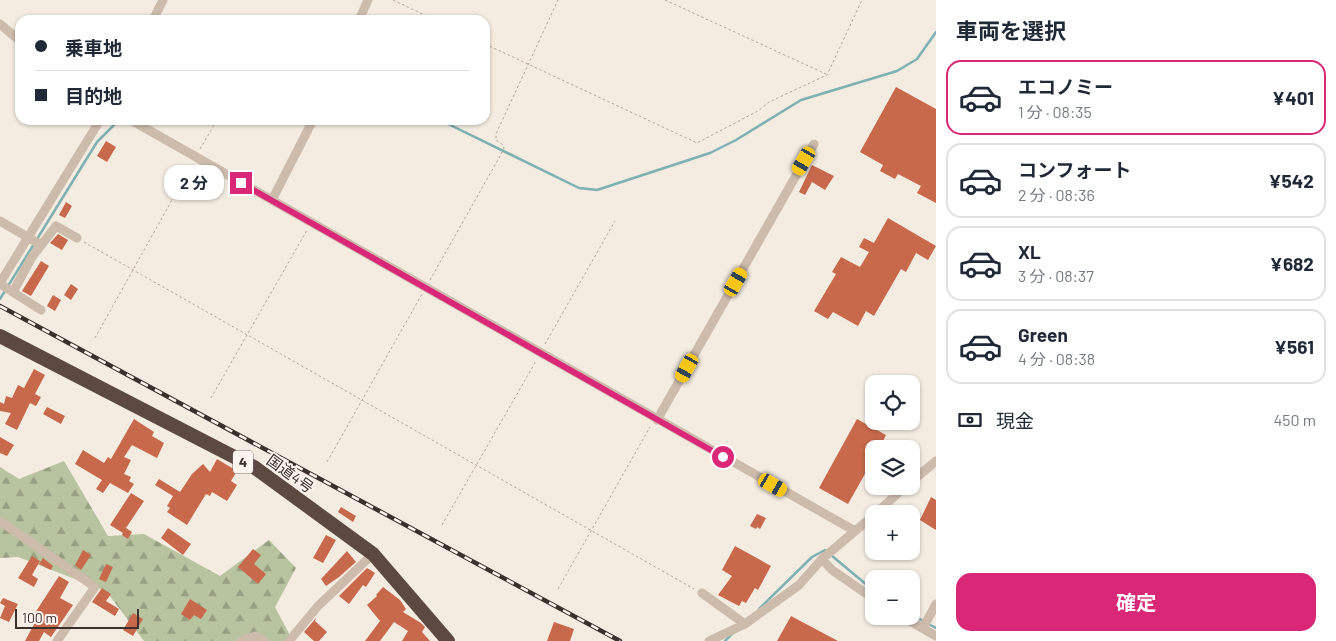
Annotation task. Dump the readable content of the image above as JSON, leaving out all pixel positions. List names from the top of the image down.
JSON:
{
  "streets": {
    "highway": ["4", "国道4号"]
  },
  "scale_bar": "100 m",
  "page": {
    "heading": "車両を選択",
    "banner": ["乗車地", "目的地"],
    "list": [
      {
        "name": "エコノミー",
        "note": "1 分 · 08:35",
        "value": "¥401"
      },
      {
        "name": "コンフォート",
        "note": "2 分 · 08:36",
        "value": "¥542"
      },
      {
        "name": "XL",
        "note": "3 分 · 08:37",
        "value": "¥682"
      },
      {
        "name": "Green",
        "note": "4 分 · 08:38",
        "value": "¥561"
      }
    ],
    "bubble": "2 分",
    "map_buttons": ["+", "−"],
    "pay": ["現金", "450 m"],
    "buttons": "確定",
    "scale": "100 m"
  }
}
